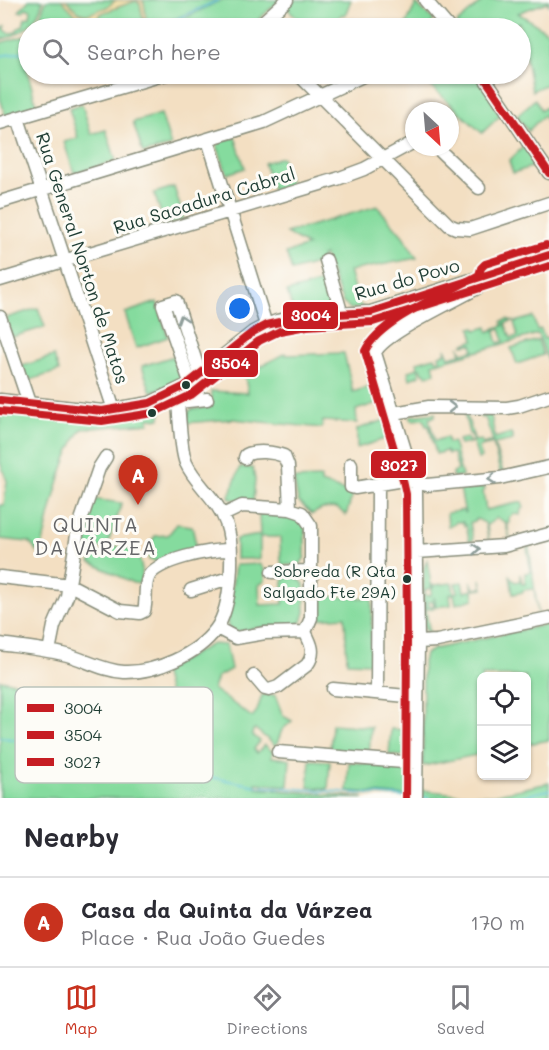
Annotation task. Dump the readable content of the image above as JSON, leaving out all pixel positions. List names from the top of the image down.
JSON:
{
  "streets": {
    "street": ["Rua Sacadura Cabral", "Rua General Norton de Matos", "Rua do Povo"]
  },
  "crossings": [
    ["Rua Sacadura Cabral", "Rua General Norton de Matos"],
    ["Rua General Norton de Matos", "Rua do Povo"]
  ],
  "districts": ["QUINTA DA VÁRZEA"],
  "places": ["Sobreda (R Qta Salgado Fte 29A)"],
  "lines": ["transit line 3004", "transit line 3027", "transit line 3504"],
  "legend": ["3004", "3504", "3027"],
  "north": "bottom right",
  "page": {
    "search": "Search here",
    "pins": "A",
    "heading": "Nearby",
    "list": [
      {
        "mark": "A",
        "name": "Casa da Quinta da Várzea",
        "note": "Place · Rua João Guedes",
        "value": "170 m"
      }
    ],
    "nav": ["Map", "Directions", "Saved"]
  }
}
